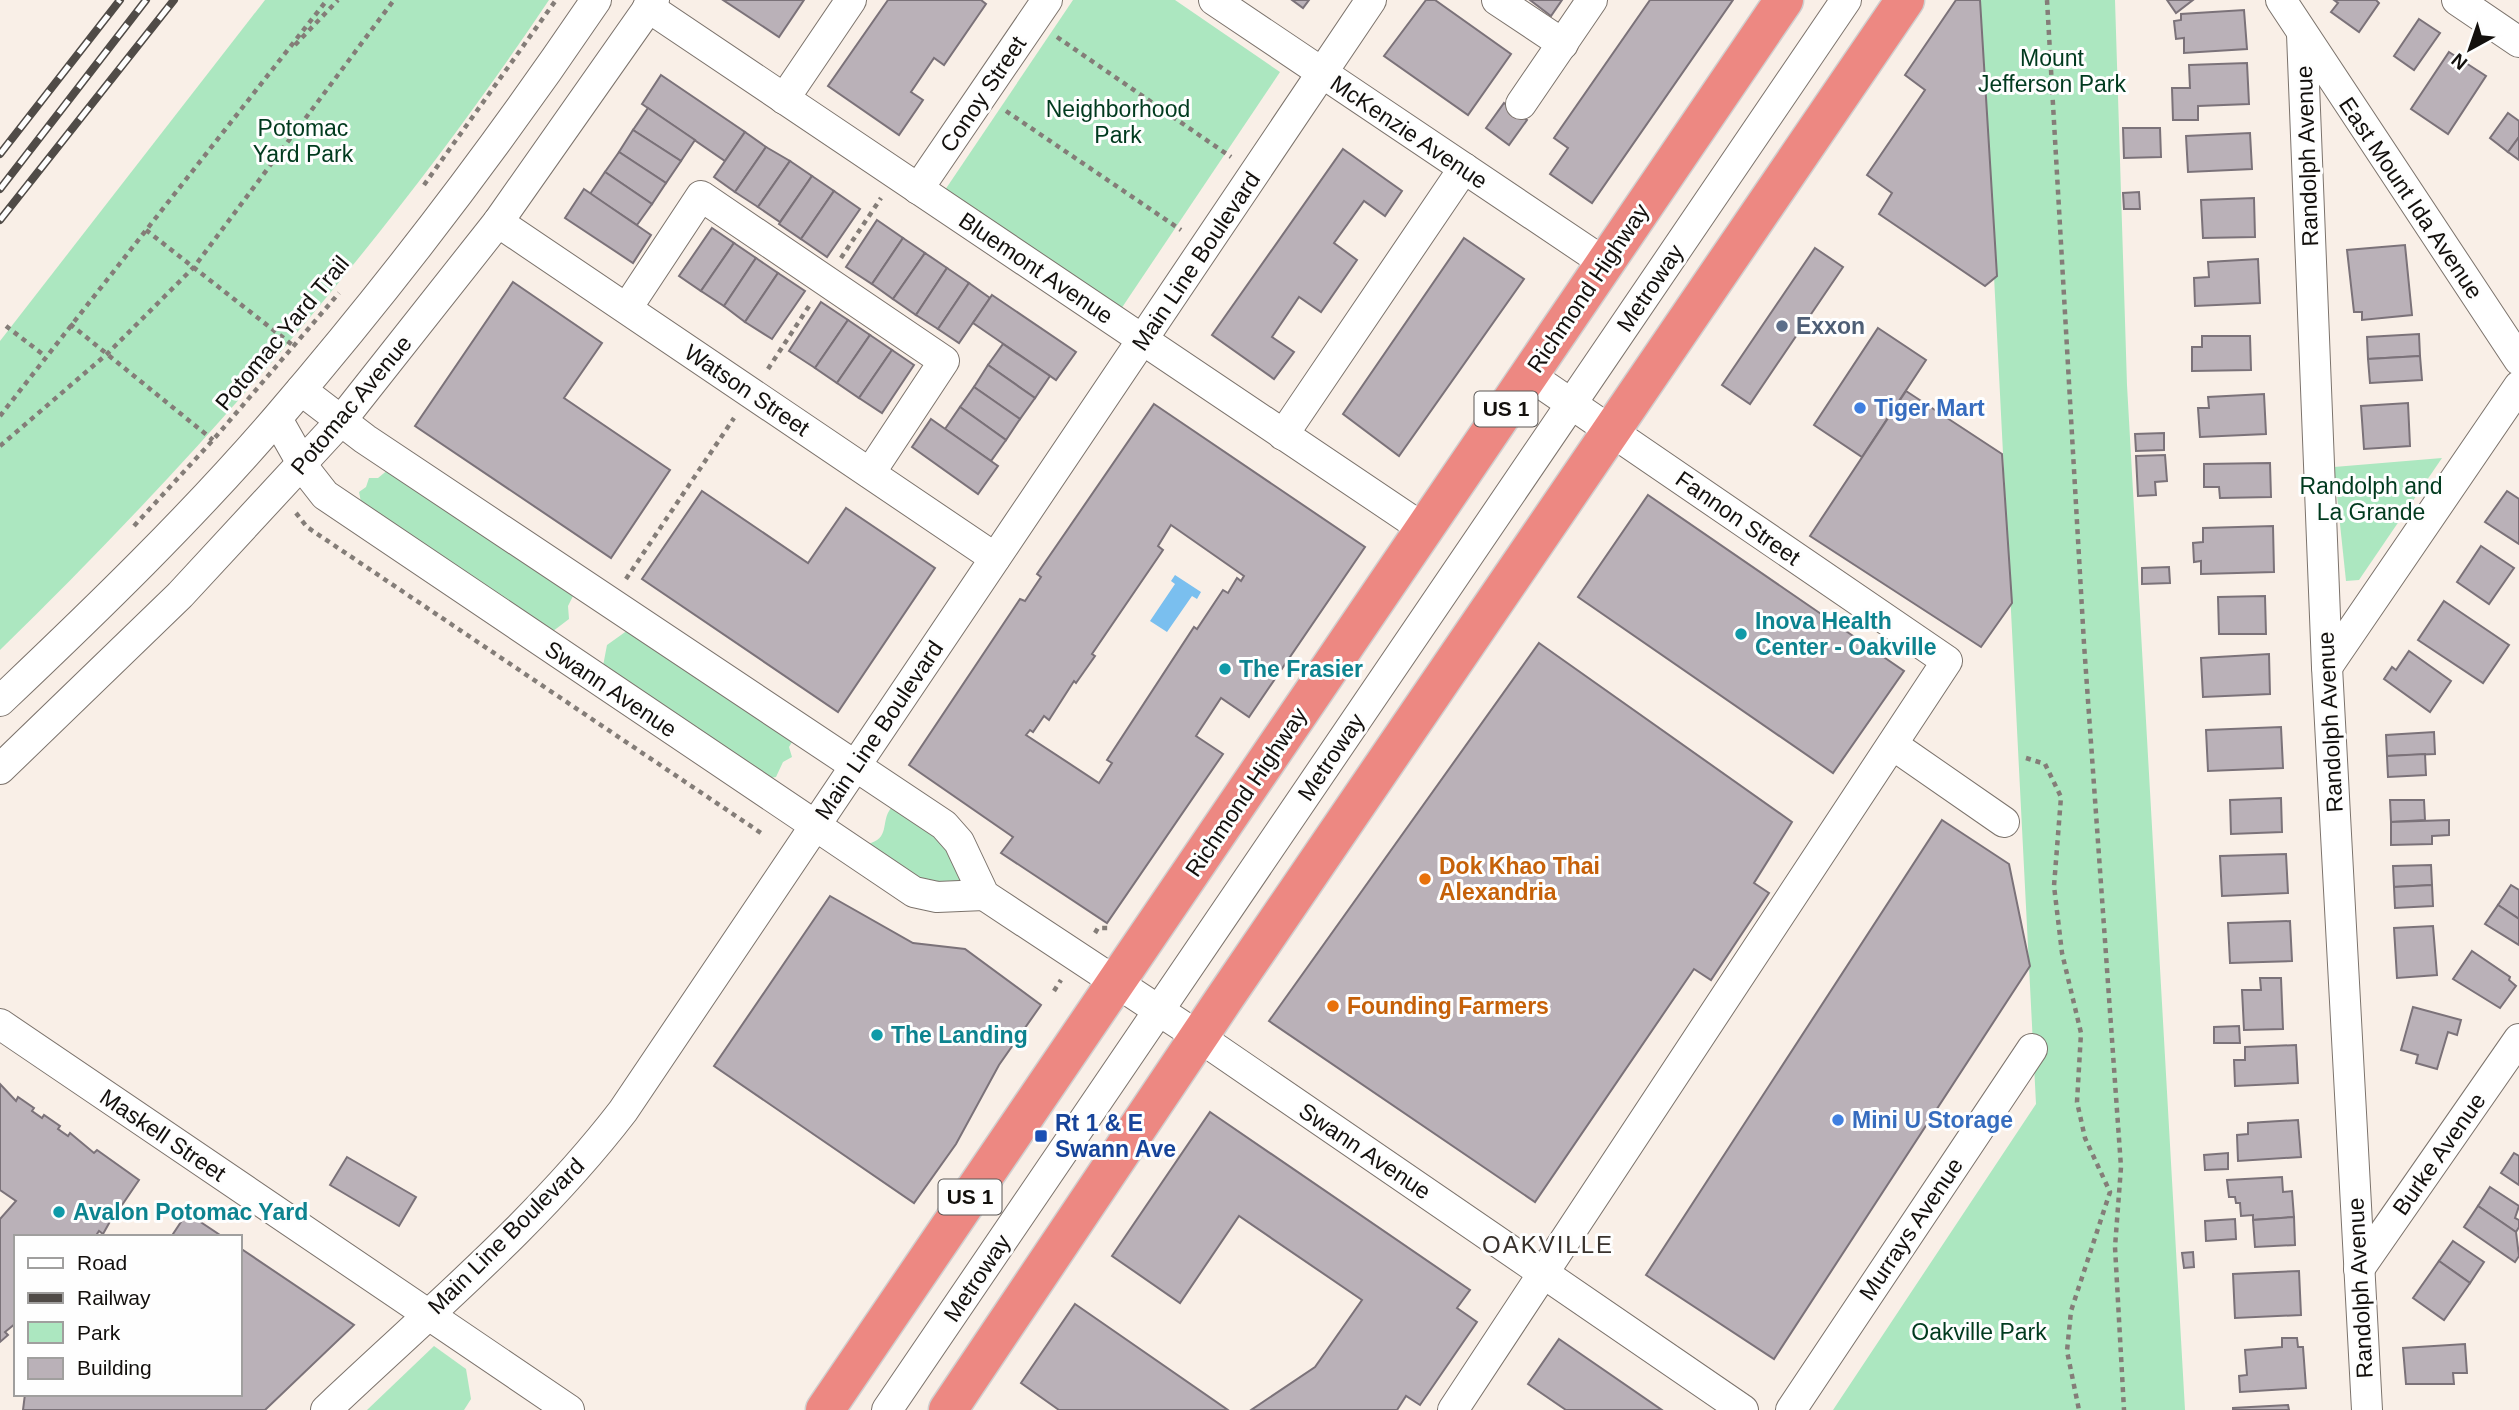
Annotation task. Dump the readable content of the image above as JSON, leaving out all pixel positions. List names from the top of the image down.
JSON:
{
  "streets": {
    "highway": ["Richmond Highway", "US 1"],
    "street": [
      "Conoy Street",
      "McKenzie Avenue",
      "Randolph Avenue",
      "East Mount Ida Avenue",
      "Main Line Boulevard",
      "Bluemont Avenue",
      "Metroway",
      "Watson Street",
      "Potomac Avenue",
      "Fannon Street",
      "Swann Avenue",
      "Maskell Street",
      "Burke Avenue",
      "Murrays Avenue"
    ],
    "path": ["Potomac Yard Trail"]
  },
  "crossings": [
    ["Conoy Street", "Bluemont Avenue"],
    ["McKenzie Avenue", "Main Line Boulevard"],
    ["McKenzie Avenue", "Richmond Highway"],
    ["Randolph Avenue", "East Mount Ida Avenue"],
    ["Randolph Avenue", "Burke Avenue"],
    ["Main Line Boulevard", "Bluemont Avenue"],
    ["Main Line Boulevard", "Watson Street"],
    ["Main Line Boulevard", "Swann Avenue"],
    ["Main Line Boulevard", "Maskell Street"],
    ["Bluemont Avenue", "Richmond Highway"],
    ["Bluemont Avenue", "Potomac Avenue"],
    ["Richmond Highway", "Fannon Street"],
    ["Richmond Highway", "Swann Avenue"],
    ["Metroway", "Fannon Street"],
    ["Metroway", "Swann Avenue"],
    ["Watson Street", "Potomac Avenue"],
    ["Potomac Avenue", "Swann Avenue"]
  ],
  "districts": ["OAKVILLE"],
  "parks": [
    "Mount Jefferson Park",
    "Neighborhood Park",
    "Potomac Yard Park",
    "Randolph and La Grande",
    "Oakville Park"
  ],
  "places": {
    "other": [
      "Exxon",
      "Tiger Mart",
      "Inova Health Center - Oakville",
      "The Frasier",
      "Dok Khao Thai Alexandria",
      "Founding Farmers",
      "The Landing",
      "Mini U Storage",
      "Avalon Potomac Yard"
    ],
    "transit": ["Rt 1 & E Swann Ave"]
  },
  "legend": [
    "Road",
    "Railway",
    "Park",
    "Building"
  ],
  "north": "bottom left"
}
